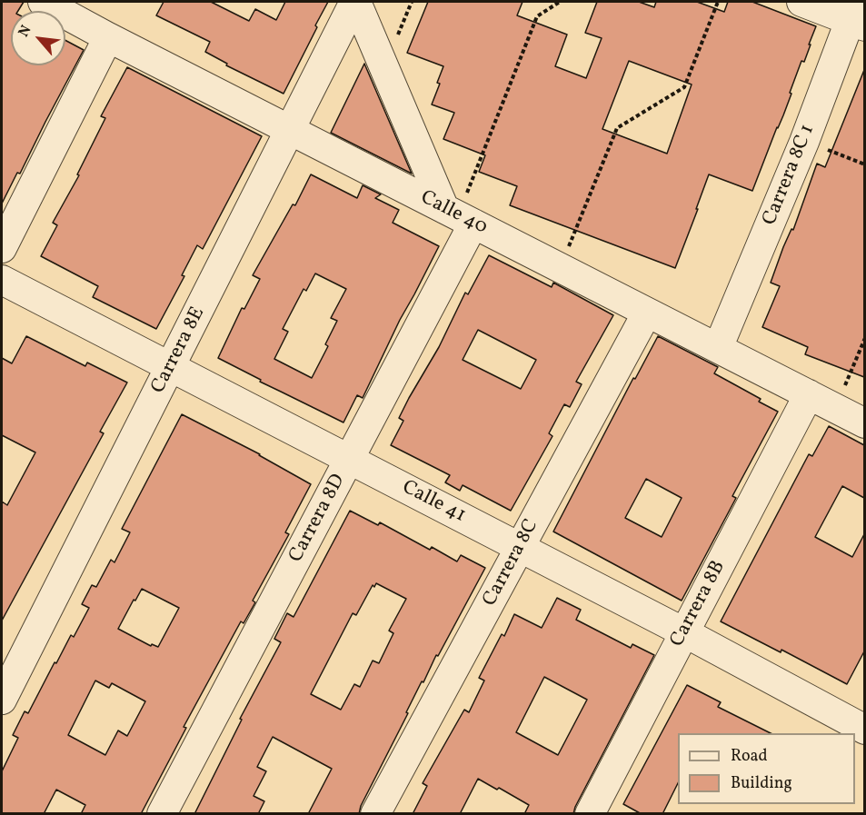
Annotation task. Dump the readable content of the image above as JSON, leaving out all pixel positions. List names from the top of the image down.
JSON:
{
  "streets": {
    "street": [
      "Carrera 8C 1",
      "Calle 40",
      "Carrera 8E",
      "Calle 41",
      "Carrera 8D",
      "Carrera 8C",
      "Carrera 8B"
    ]
  },
  "crossings": [
    ["Carrera 8C 1", "Calle 40"],
    ["Calle 40", "Carrera 8E"],
    ["Calle 40", "Carrera 8D"],
    ["Calle 40", "Carrera 8C"],
    ["Calle 40", "Carrera 8B"],
    ["Carrera 8E", "Calle 41"],
    ["Calle 41", "Carrera 8D"],
    ["Calle 41", "Carrera 8C"],
    ["Calle 41", "Carrera 8B"]
  ],
  "legend": ["Road", "Building"],
  "north": "top left"
}
